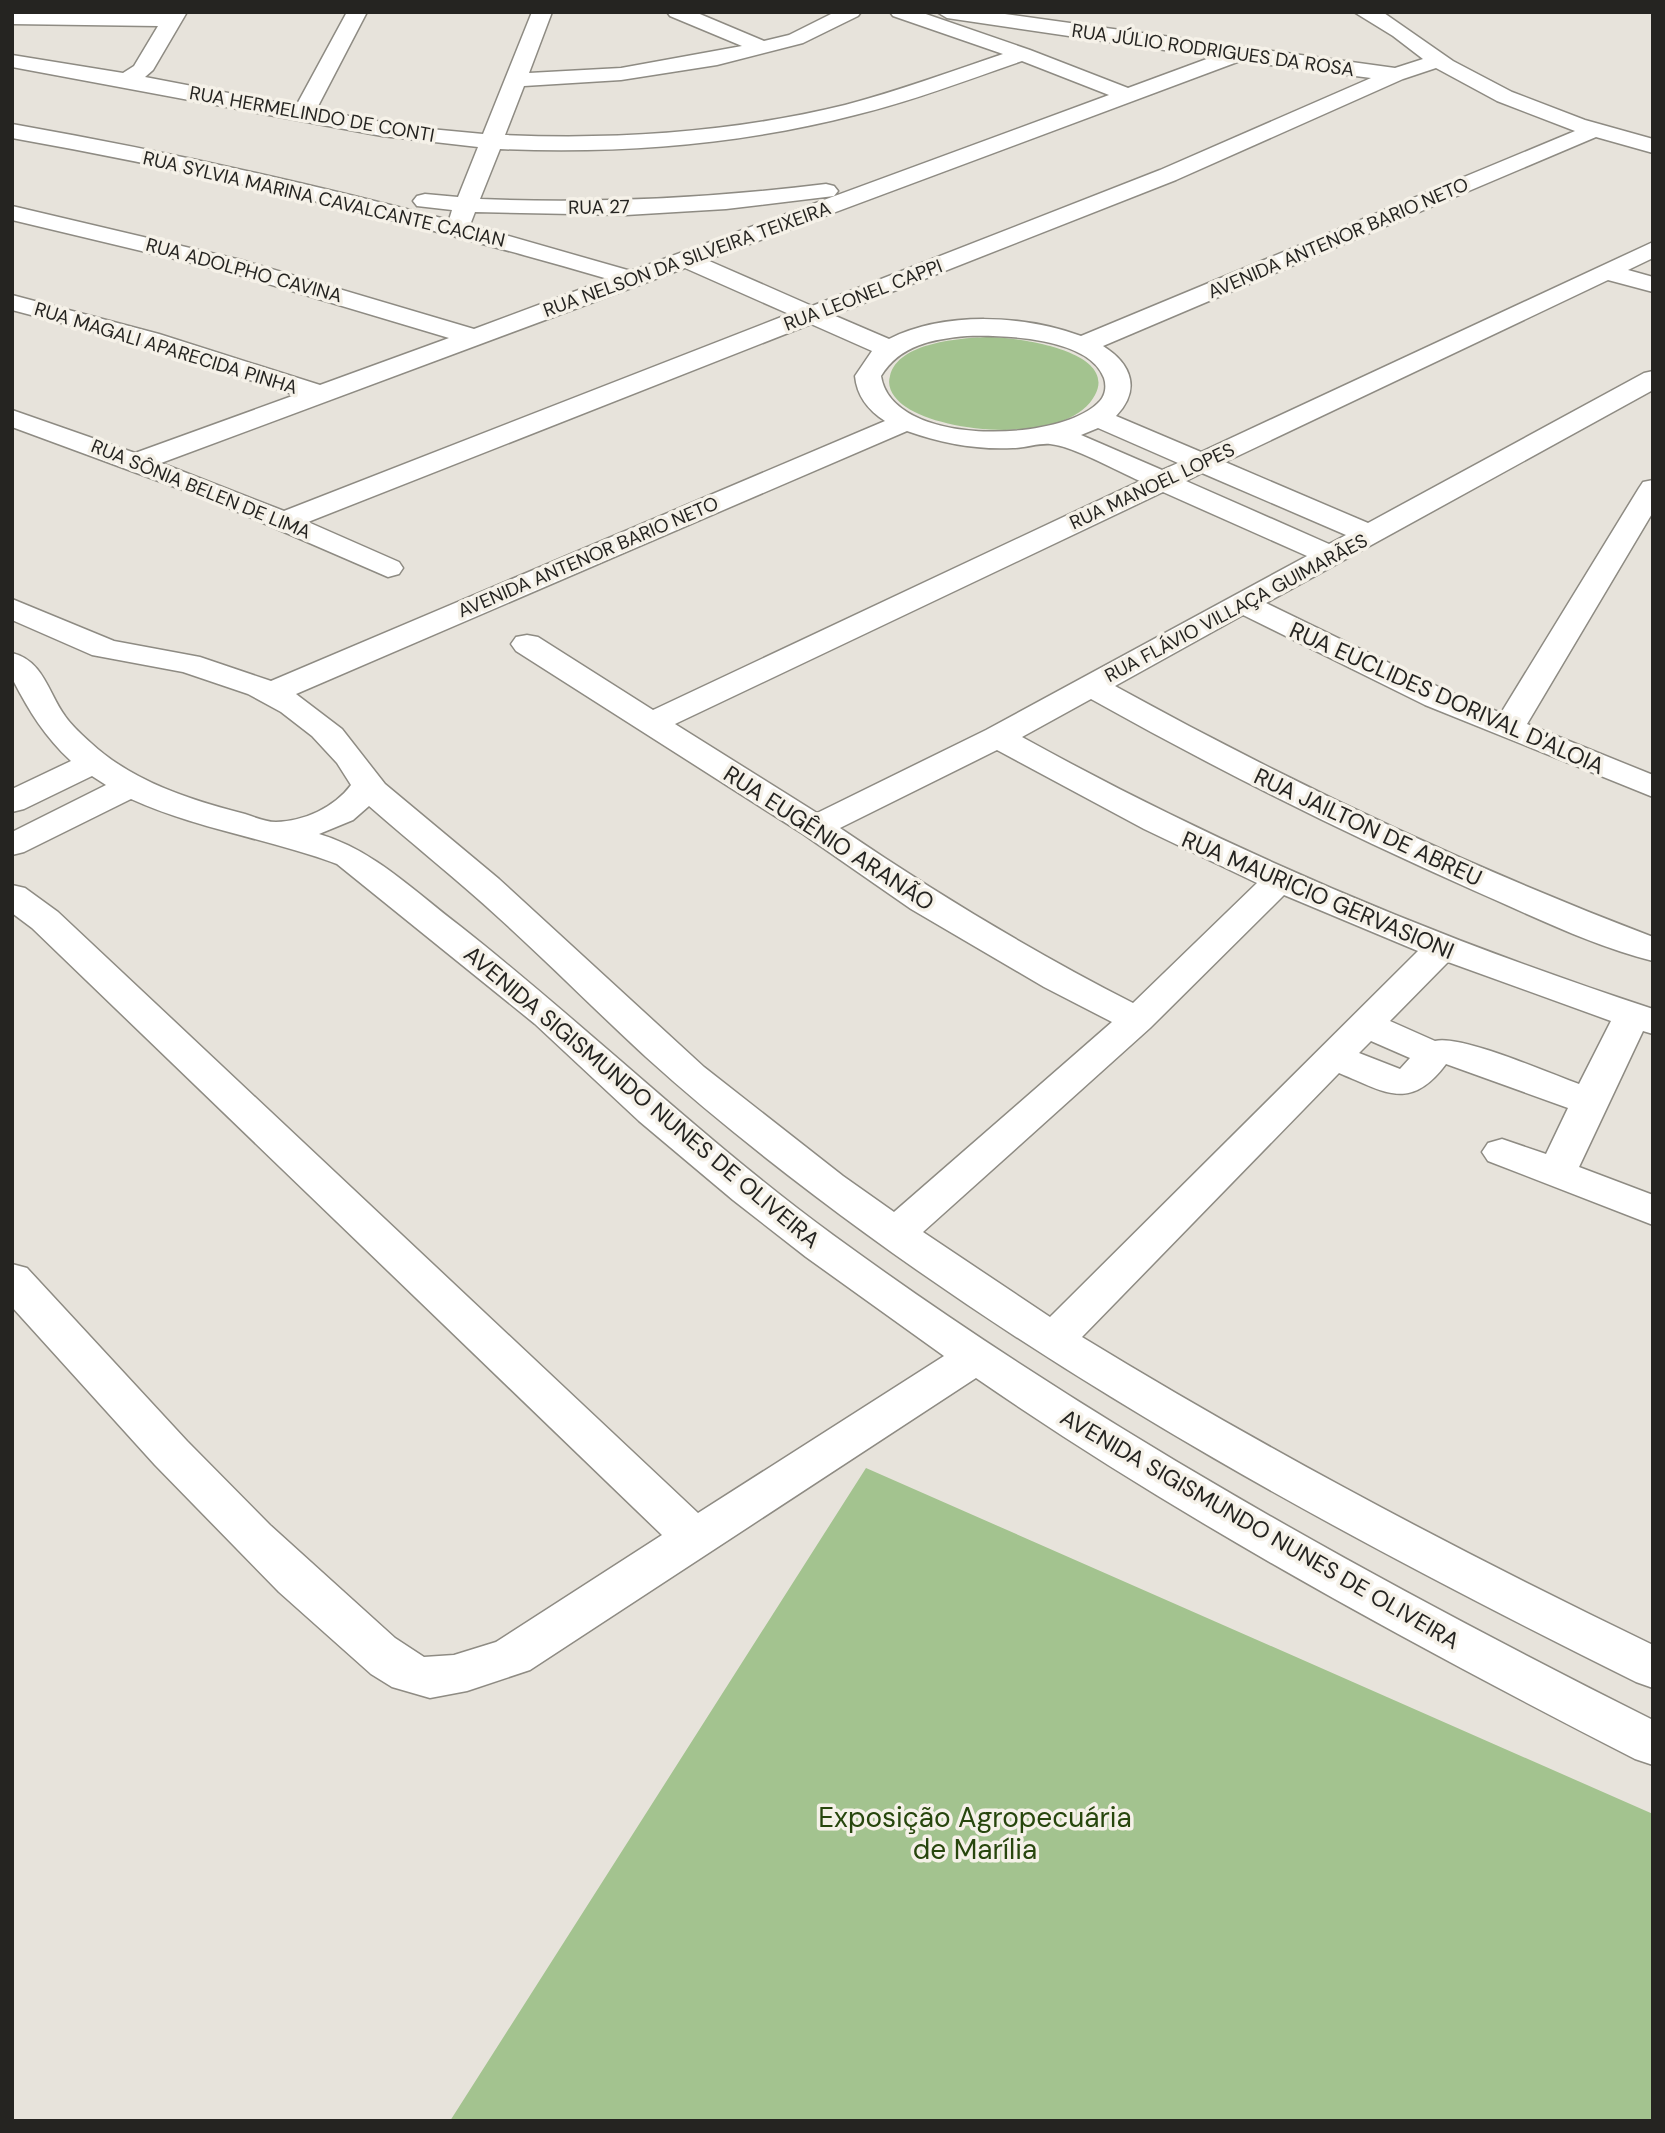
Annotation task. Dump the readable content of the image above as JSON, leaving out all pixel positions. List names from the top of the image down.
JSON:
{
  "streets": {
    "street": [
      "RUA JÚLIO RODRIGUES DA ROSA",
      "RUA HERMELINDO DE CONTI",
      "RUA SYLVIA MARINA CAVALCANTE CACIAN",
      "RUA 27",
      "AVENIDA ANTENOR BARIO NETO",
      "RUA NELSON DA SILVEIRA TEIXEIRA",
      "RUA ADOLPHO CAVINA",
      "RUA LEONEL CAPPI",
      "RUA MAGALI APARECIDA PINHA",
      "RUA MANOEL LOPES",
      "RUA SÔNIA BELEN DE LIMA",
      "RUA FLÁVIO VILLAÇA GUIMARÃES",
      "RUA EUCLIDES DORIVAL D'ALOIA",
      "RUA JAILTON DE ABREU",
      "RUA EUGÊNIO ARANÃO",
      "RUA MAURICIO GERVASIONI",
      "AVENIDA SIGISMUNDO NUNES DE OLIVEIRA"
    ]
  },
  "crossings": [
    ["RUA JÚLIO RODRIGUES DA ROSA", "RUA NELSON DA SILVEIRA TEIXEIRA"],
    ["RUA JÚLIO RODRIGUES DA ROSA", "RUA LEONEL CAPPI"],
    ["RUA SYLVIA MARINA CAVALCANTE CACIAN", "RUA 27"],
    ["RUA SYLVIA MARINA CAVALCANTE CACIAN", "RUA NELSON DA SILVEIRA TEIXEIRA"],
    ["RUA 27", "RUA NELSON DA SILVEIRA TEIXEIRA"],
    ["AVENIDA ANTENOR BARIO NETO", "AVENIDA SIGISMUNDO NUNES DE OLIVEIRA"],
    ["RUA NELSON DA SILVEIRA TEIXEIRA", "RUA ADOLPHO CAVINA"],
    ["RUA NELSON DA SILVEIRA TEIXEIRA", "RUA MAGALI APARECIDA PINHA"],
    ["RUA NELSON DA SILVEIRA TEIXEIRA", "RUA SÔNIA BELEN DE LIMA"],
    ["RUA LEONEL CAPPI", "RUA SÔNIA BELEN DE LIMA"],
    ["RUA MANOEL LOPES", "RUA EUGÊNIO ARANÃO"],
    ["RUA FLÁVIO VILLAÇA GUIMARÃES", "RUA EUCLIDES DORIVAL D'ALOIA"],
    ["RUA FLÁVIO VILLAÇA GUIMARÃES", "RUA JAILTON DE ABREU"],
    ["RUA FLÁVIO VILLAÇA GUIMARÃES", "RUA EUGÊNIO ARANÃO"],
    ["RUA FLÁVIO VILLAÇA GUIMARÃES", "RUA MAURICIO GERVASIONI"]
  ],
  "parks": ["Exposição Agropecuária de Marília"]
}
